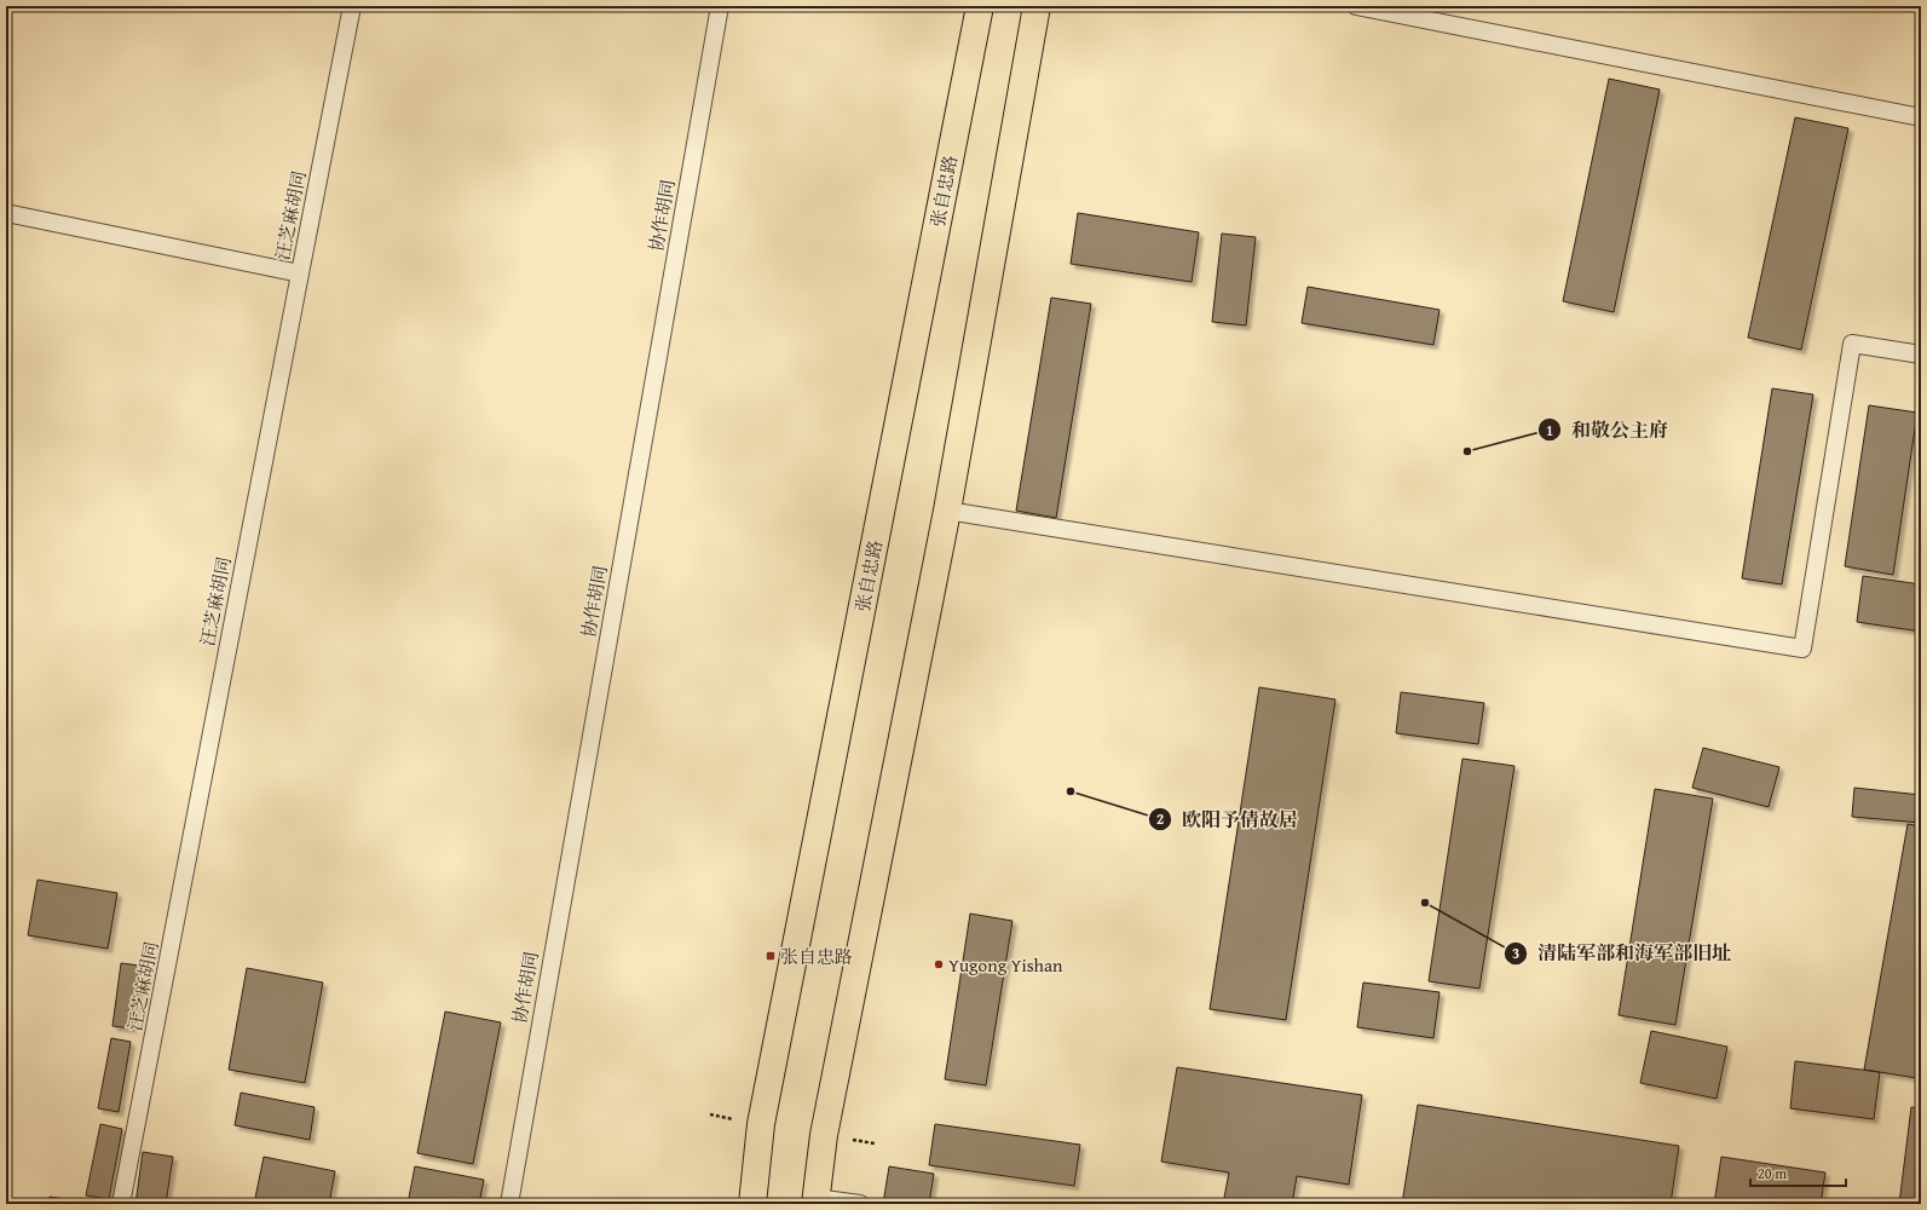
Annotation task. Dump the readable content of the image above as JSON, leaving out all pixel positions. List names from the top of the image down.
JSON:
{
  "streets": {
    "main road": ["张自忠路"],
    "lane": ["汪芝麻胡同", "协作胡同"]
  },
  "places": {
    "other": [
      "和敬公主府",
      "欧阳予倩故居",
      "清陆军部和海军部旧址",
      "Yugong Yishan"
    ],
    "transit": ["张自忠路"]
  },
  "scale_bar": "20 m"
}
